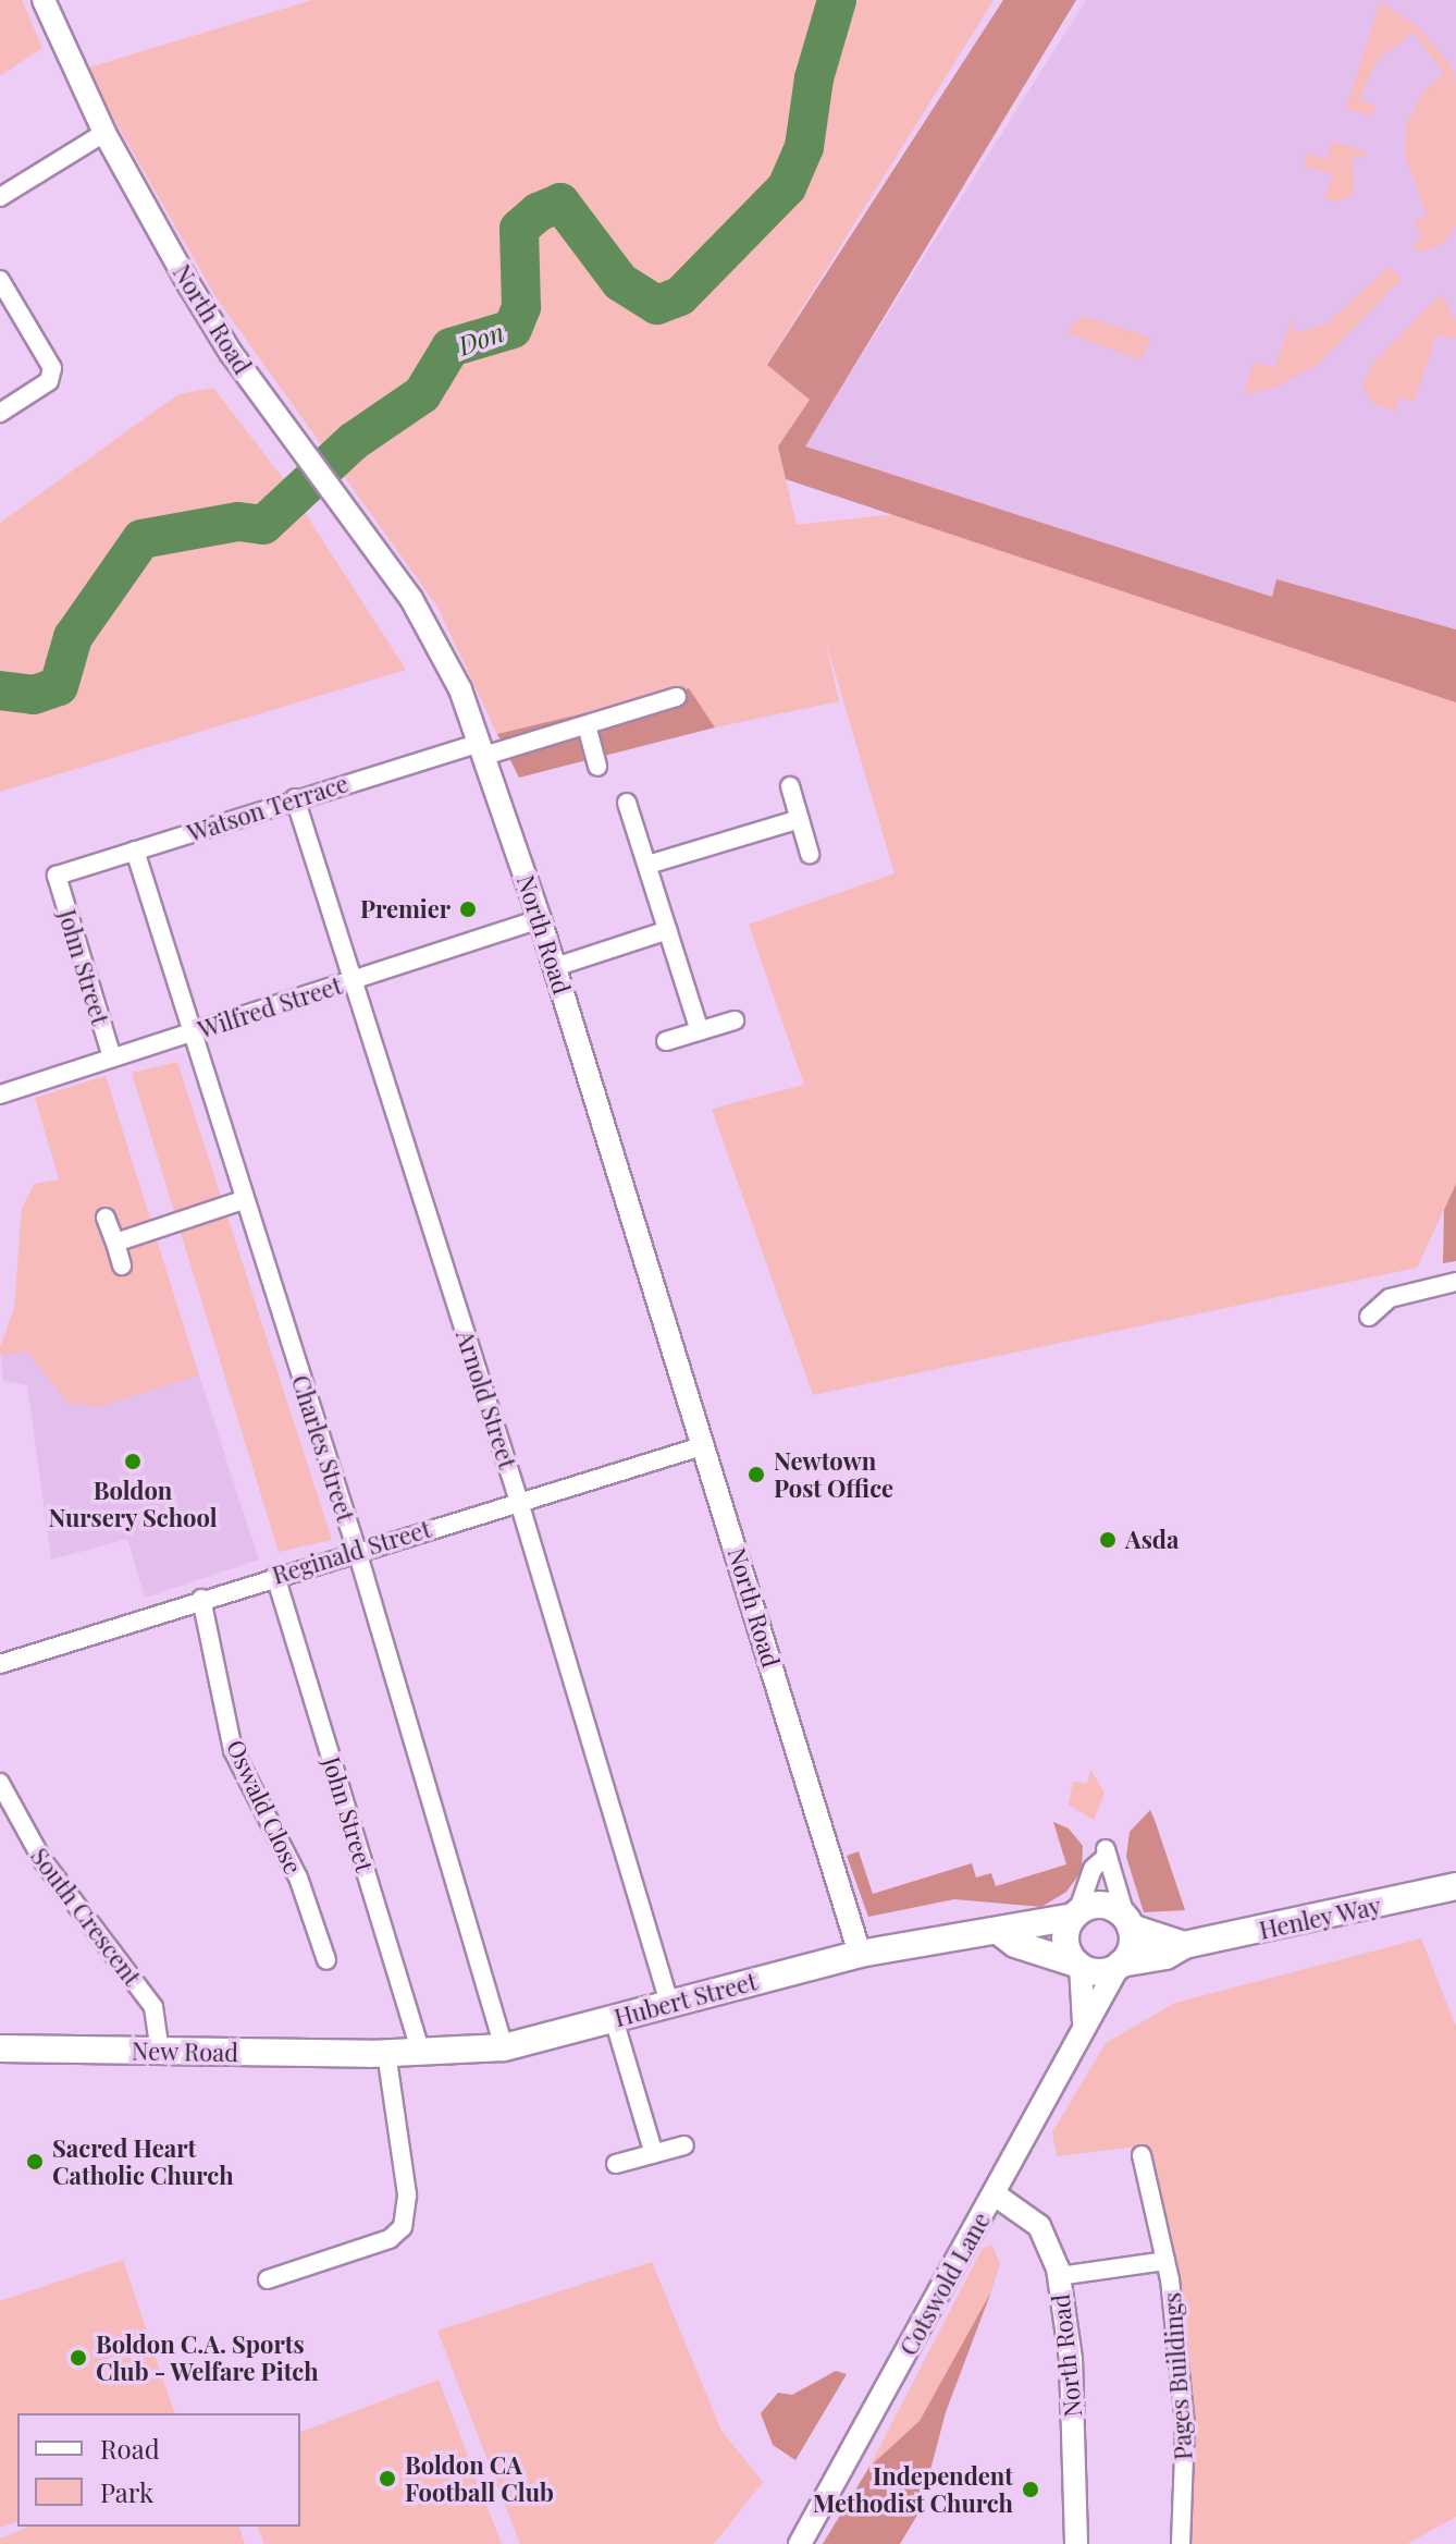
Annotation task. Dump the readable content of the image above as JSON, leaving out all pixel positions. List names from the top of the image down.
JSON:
{
  "streets": {
    "main road": ["Henley Way", "Hubert Street", "New Road"],
    "street": [
      "North Road",
      "Watson Terrace",
      "John Street",
      "Wilfred Street",
      "Arnold Street",
      "Charles Street",
      "Reginald Street",
      "Oswald Close",
      "South Crescent",
      "Cotswold Lane",
      "Pages Buildings"
    ]
  },
  "crossings": [
    ["North Road", "Watson Terrace"],
    ["North Road", "Wilfred Street"],
    ["North Road", "Reginald Street"],
    ["North Road", "Hubert Street"],
    ["North Road", "Cotswold Lane"],
    ["North Road", "Pages Buildings"],
    ["Watson Terrace", "John Street"],
    ["Watson Terrace", "Arnold Street"],
    ["Watson Terrace", "Charles Street"],
    ["John Street", "Wilfred Street"],
    ["John Street", "Reginald Street"],
    ["John Street", "Hubert Street"],
    ["Wilfred Street", "Arnold Street"],
    ["Wilfred Street", "Charles Street"],
    ["Arnold Street", "Reginald Street"],
    ["Arnold Street", "Hubert Street"],
    ["Charles Street", "Reginald Street"],
    ["Charles Street", "Hubert Street"],
    ["Reginald Street", "Oswald Close"],
    ["South Crescent", "New Road"],
    ["Henley Way", "Hubert Street"],
    ["Henley Way", "Cotswold Lane"],
    ["Hubert Street", "New Road"],
    ["Hubert Street", "Cotswold Lane"]
  ],
  "water": ["Don"],
  "places": [
    "Premier",
    "Boldon Nursery School",
    "Newtown Post Office",
    "Asda",
    "Sacred Heart Catholic Church",
    "Boldon C.A. Sports Club - Welfare Pitch",
    "Boldon CA Football Club",
    "Independent Methodist Church"
  ],
  "legend": ["Road", "Park"]
}
